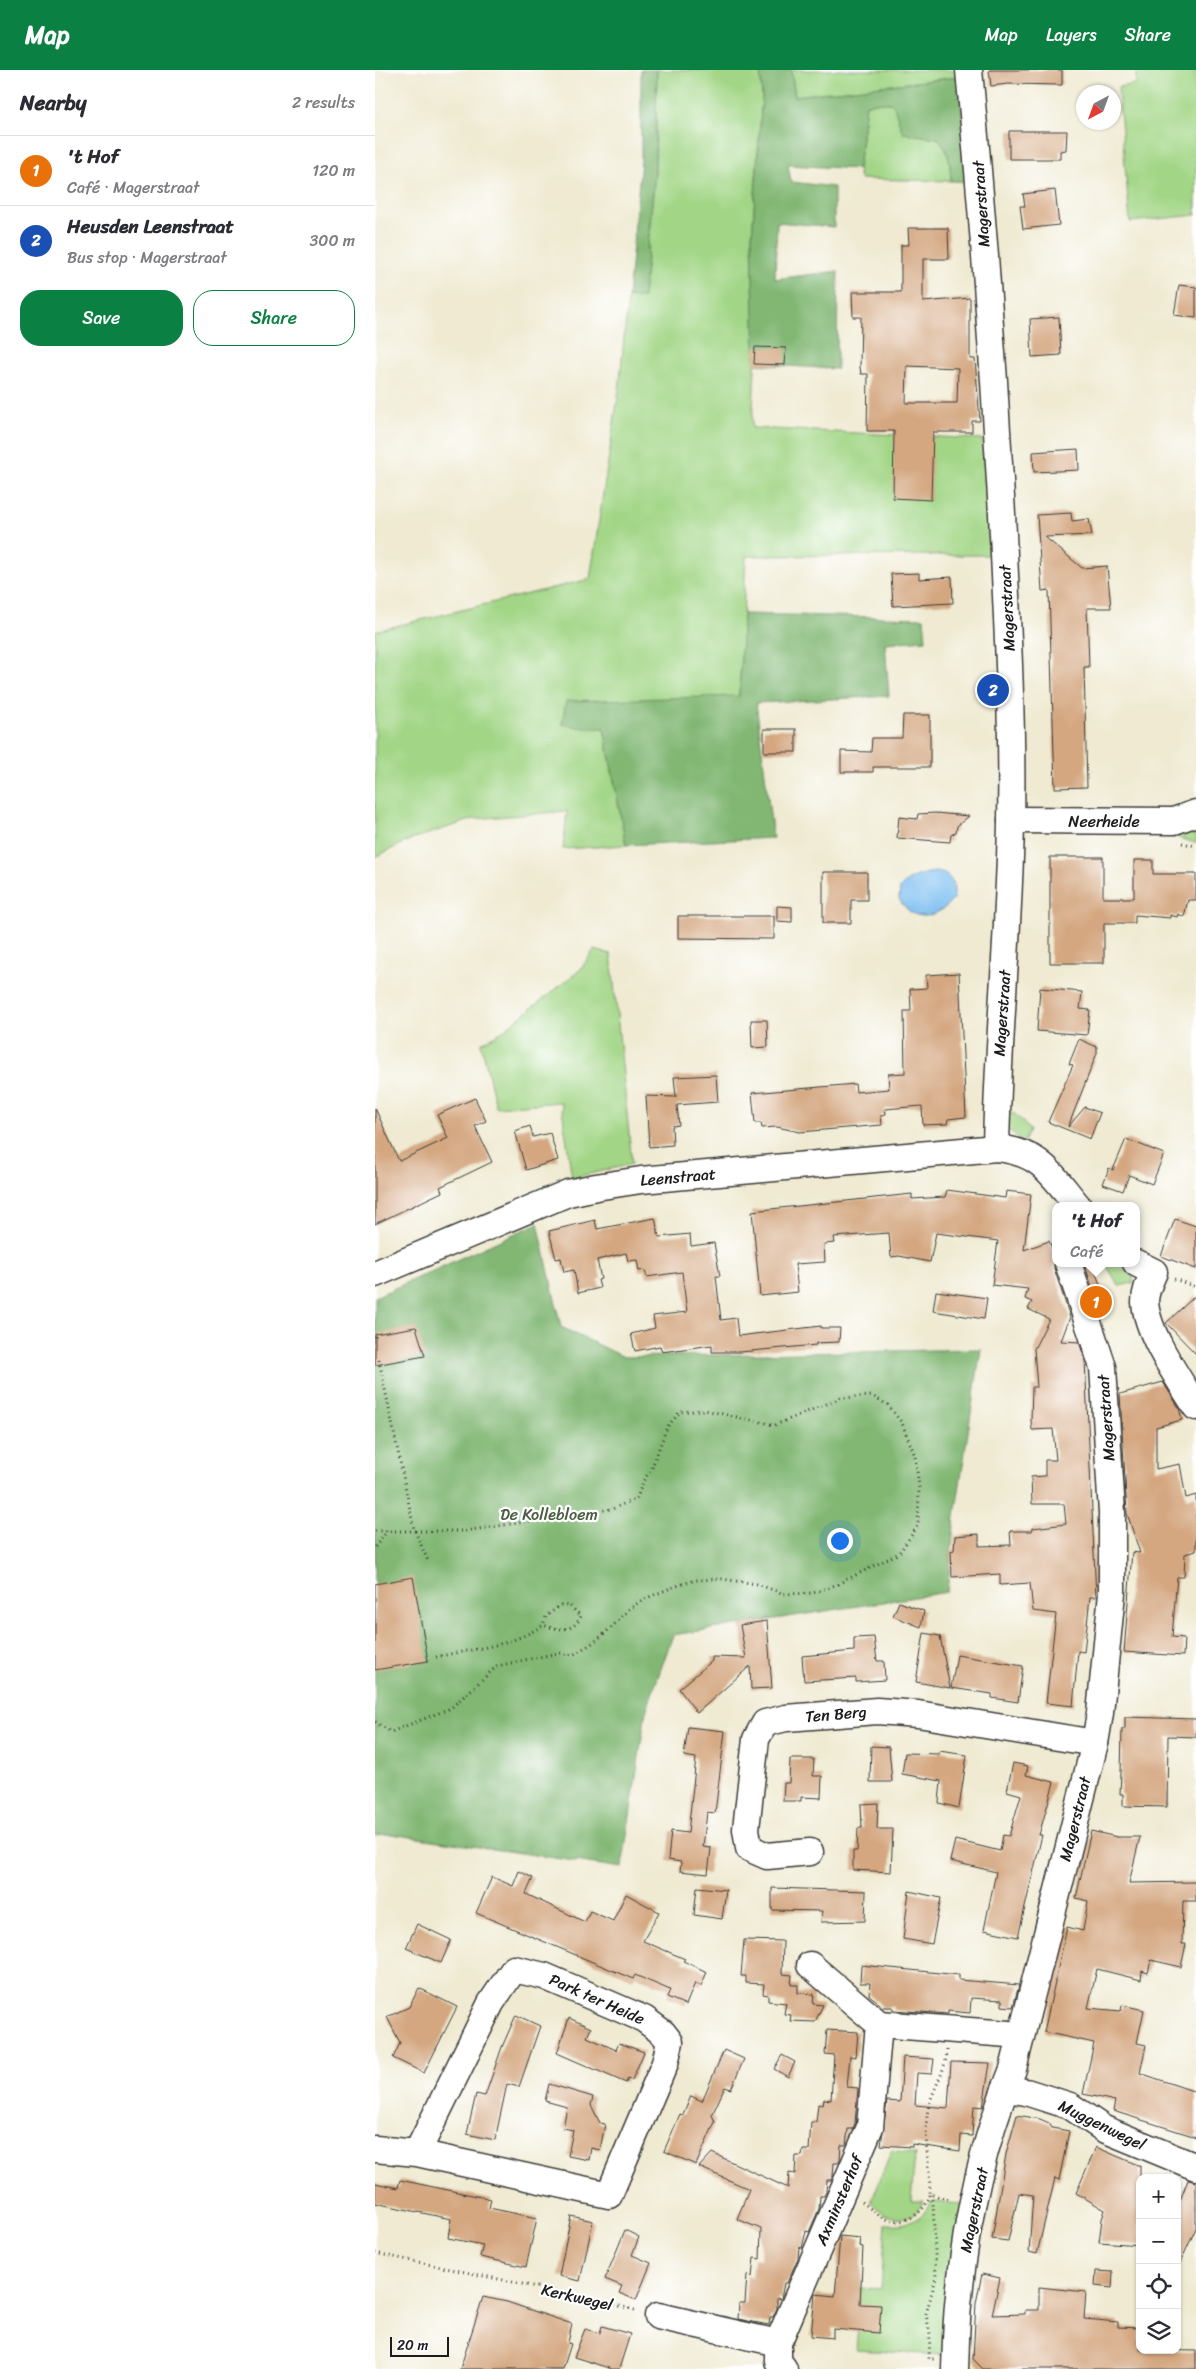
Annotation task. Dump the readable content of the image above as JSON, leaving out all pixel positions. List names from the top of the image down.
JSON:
{
  "streets": {
    "street": [
      "Magerstraat",
      "Neerheide",
      "Leenstraat",
      "Ten Berg",
      "Park ter Heide",
      "Muggenwegel",
      "Axminsterhof"
    ],
    "path": ["Kerkwegel"]
  },
  "crossings": [
    ["Magerstraat", "Neerheide"],
    ["Magerstraat", "Leenstraat"],
    ["Magerstraat", "Ten Berg"],
    ["Magerstraat", "Muggenwegel"]
  ],
  "parks": ["De Kollebloem"],
  "scale_bar": "20 m",
  "north": "bottom left",
  "page": {
    "header": "Map",
    "nav": ["Map", "Layers", "Share"],
    "heading": ["Nearby", "2 results"],
    "list": [
      {
        "mark": "1",
        "name": "'t Hof",
        "note": "Café · Magerstraat",
        "value": "120 m"
      },
      {
        "mark": "2",
        "name": "Heusden Leenstraat",
        "note": "Bus stop · Magerstraat",
        "value": "300 m"
      }
    ],
    "buttons": ["Save", "Share"],
    "pins": ["2", "1"],
    "popup": ["'t Hof", "Café"],
    "map_buttons": ["+", "−"],
    "scale": "20 m"
  }
}
